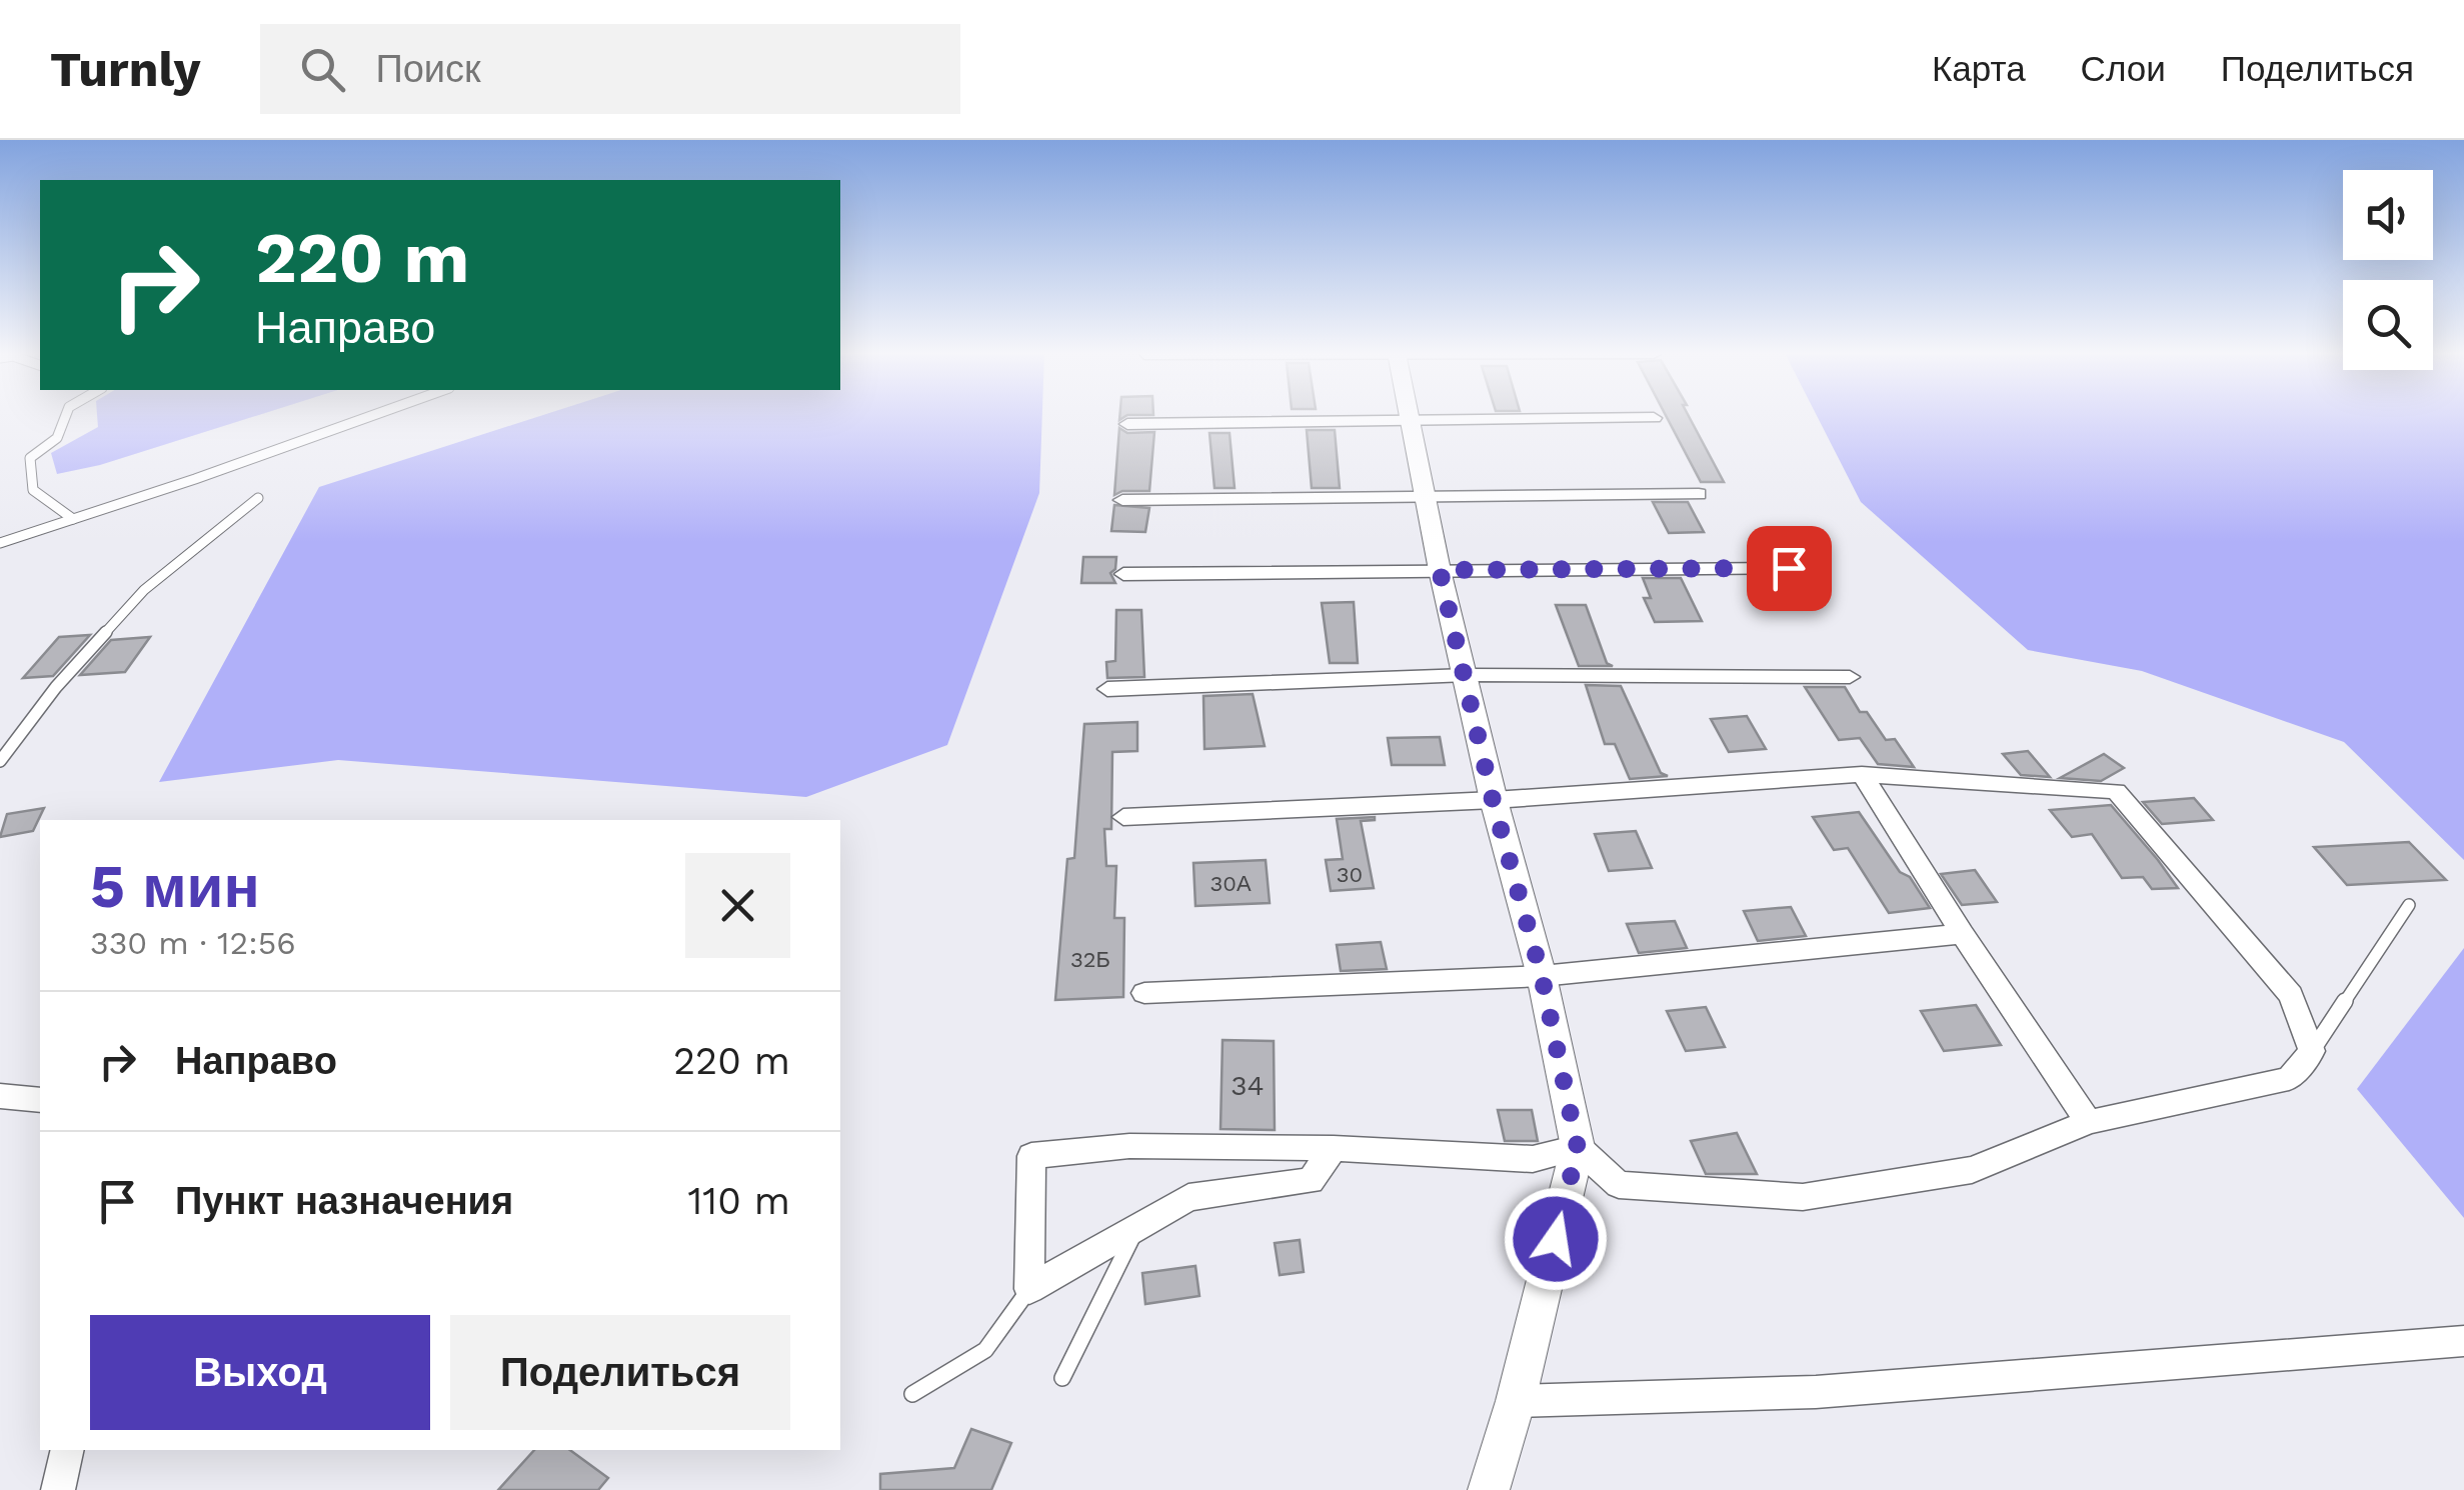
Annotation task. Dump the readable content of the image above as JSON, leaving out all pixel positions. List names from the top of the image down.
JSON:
{
  "house_numbers": [
    "30",
    "30А",
    "32Б",
    "34"
  ],
  "page": {
    "header": "Turnly",
    "search": "Поиск",
    "nav": ["Карта", "Слои", "Поделиться"],
    "turn": ["220 m", "Направо"],
    "heading": ["5 мин", "330 m · 12:56"],
    "list": [
      {
        "name": "Направо",
        "value": "220 m"
      },
      {
        "name": "Пункт назначения",
        "value": "110 m"
      }
    ],
    "buttons": ["Выход", "Поделиться"]
  }
}
